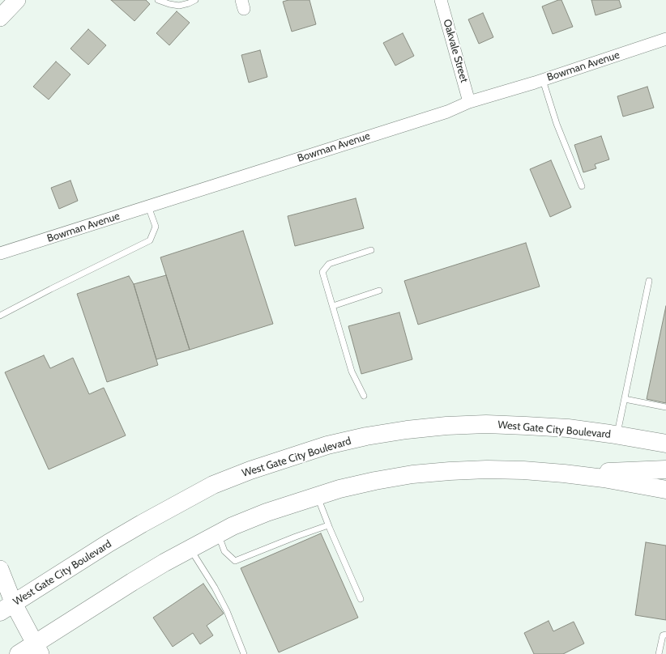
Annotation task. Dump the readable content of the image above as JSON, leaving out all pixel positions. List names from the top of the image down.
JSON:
{
  "streets": {
    "main road": ["West Gate City Boulevard"],
    "street": ["Oakvale Street", "Bowman Avenue"]
  },
  "crossings": [
    ["Oakvale Street", "Bowman Avenue"]
  ]
}
